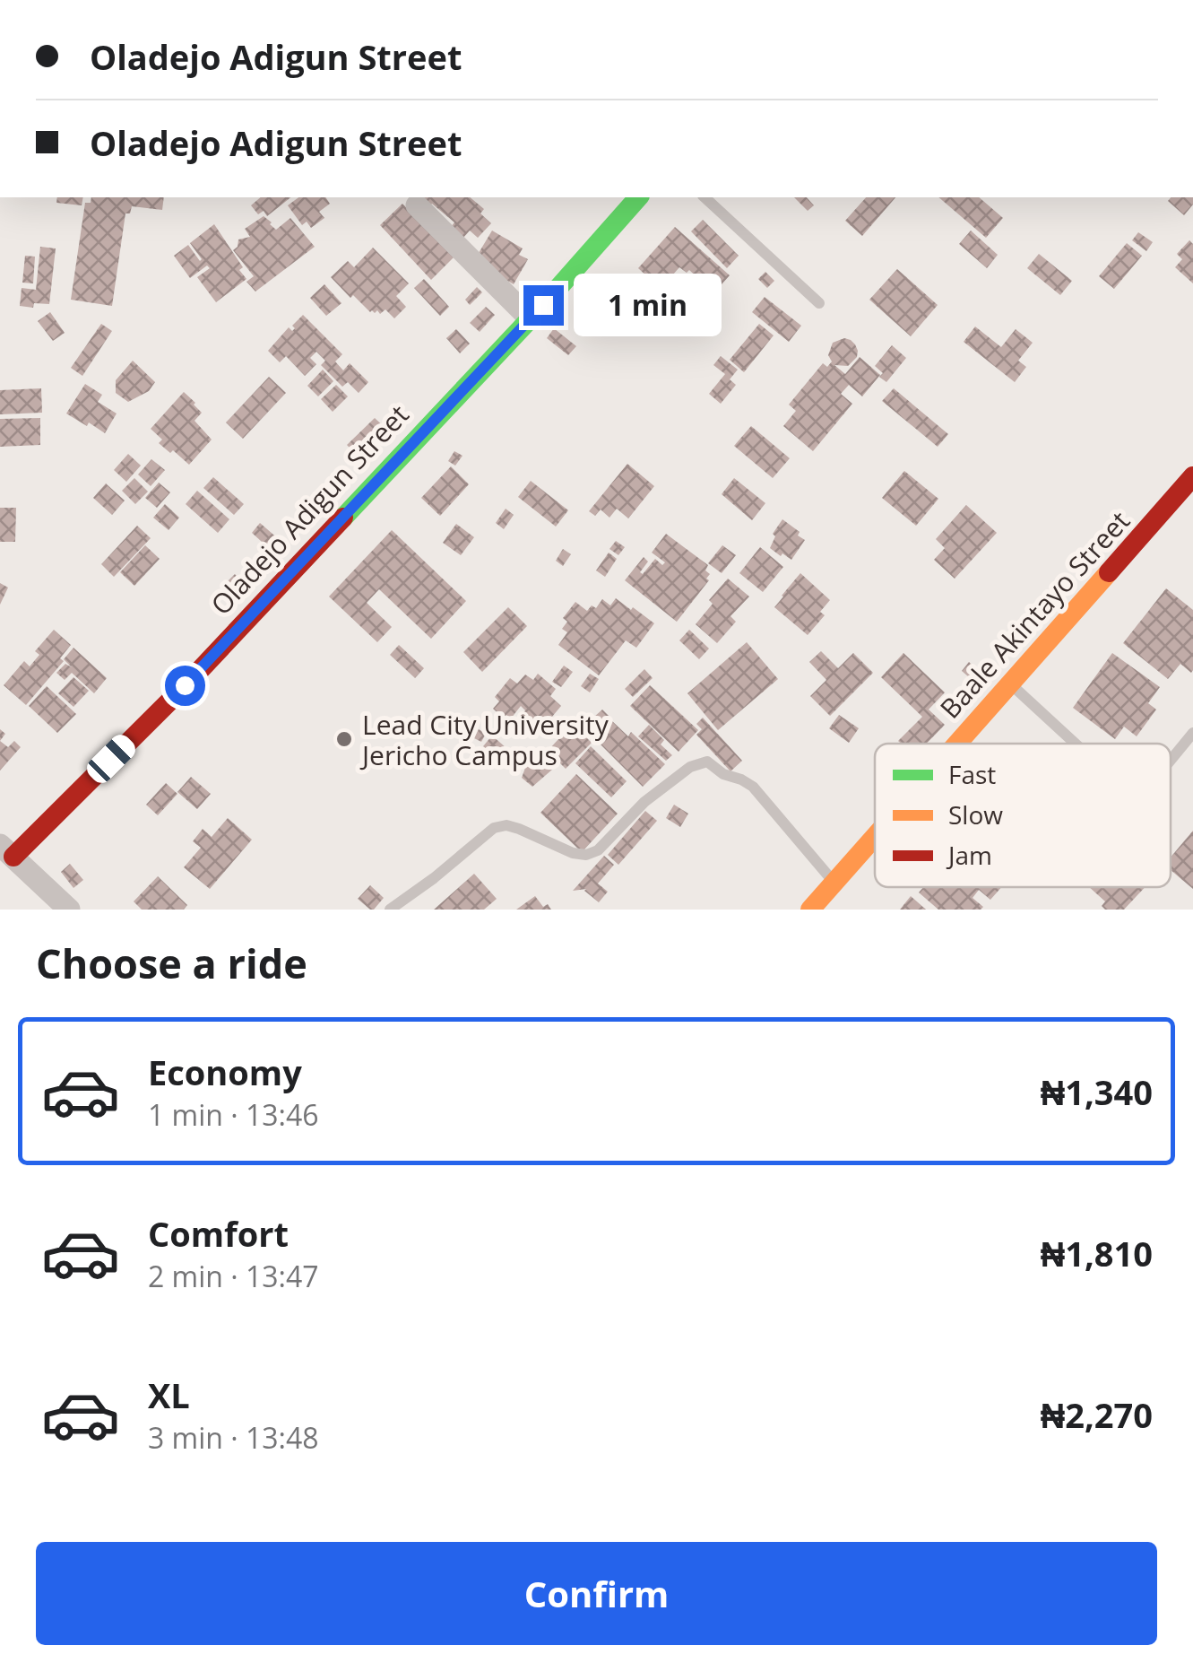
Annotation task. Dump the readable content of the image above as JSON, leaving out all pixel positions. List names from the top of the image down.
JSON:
{
  "streets": {
    "street": ["Oladejo Adigun Street", "Baale Akintayo Street"]
  },
  "places": ["Lead City University Jericho Campus"],
  "legend": ["Fast", "Slow", "Jam"],
  "page": {
    "banner": ["Oladejo Adigun Street", "Oladejo Adigun Street"],
    "bubble": "1 min",
    "heading": "Choose a ride",
    "list": [
      {
        "name": "Economy",
        "note": "1 min · 13:46",
        "value": "₦1,340"
      },
      {
        "name": "Comfort",
        "note": "2 min · 13:47",
        "value": "₦1,810"
      },
      {
        "name": "XL",
        "note": "3 min · 13:48",
        "value": "₦2,270"
      }
    ],
    "buttons": "Confirm"
  }
}
